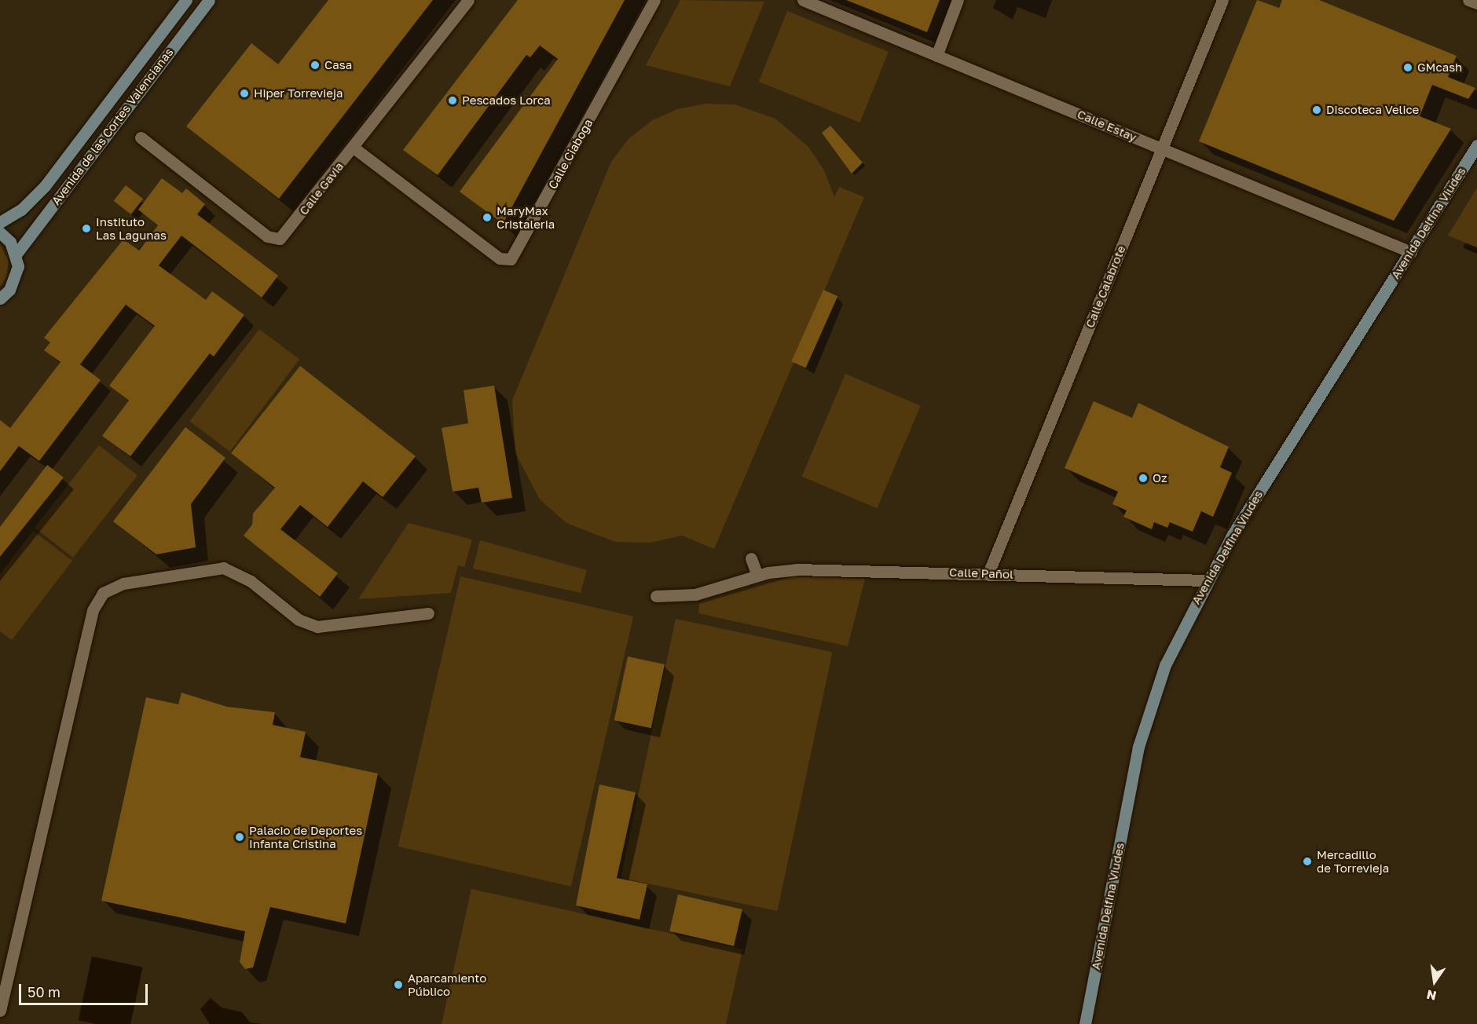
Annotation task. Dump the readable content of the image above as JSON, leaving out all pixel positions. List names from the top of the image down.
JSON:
{
  "streets": {
    "street": [
      "Calle Estay",
      "Avenida de las Cortes Valencianas",
      "Calle Ciaboga",
      "Calle Gavia",
      "Avenida Delfina Viudes",
      "Calle Calabrote",
      "Calle Pañol"
    ]
  },
  "crossings": [
    ["Calle Estay", "Avenida Delfina Viudes"],
    ["Calle Estay", "Calle Calabrote"],
    ["Calle Ciaboga", "Calle Gavia"],
    ["Avenida Delfina Viudes", "Calle Pañol"],
    ["Calle Calabrote", "Calle Pañol"]
  ],
  "places": [
    "Casa",
    "GMcash",
    "Hiper Torrevieja",
    "Pescados Lorca",
    "Discoteca Velice",
    "MaryMax Cristaleria",
    "Instituto Las Lagunas",
    "Oz",
    "Palacio de Deportes Infanta Cristina",
    "Mercadillo de Torrevieja",
    "Aparcamiento Público"
  ],
  "scale_bar": "50 m",
  "north": "bottom"
}
